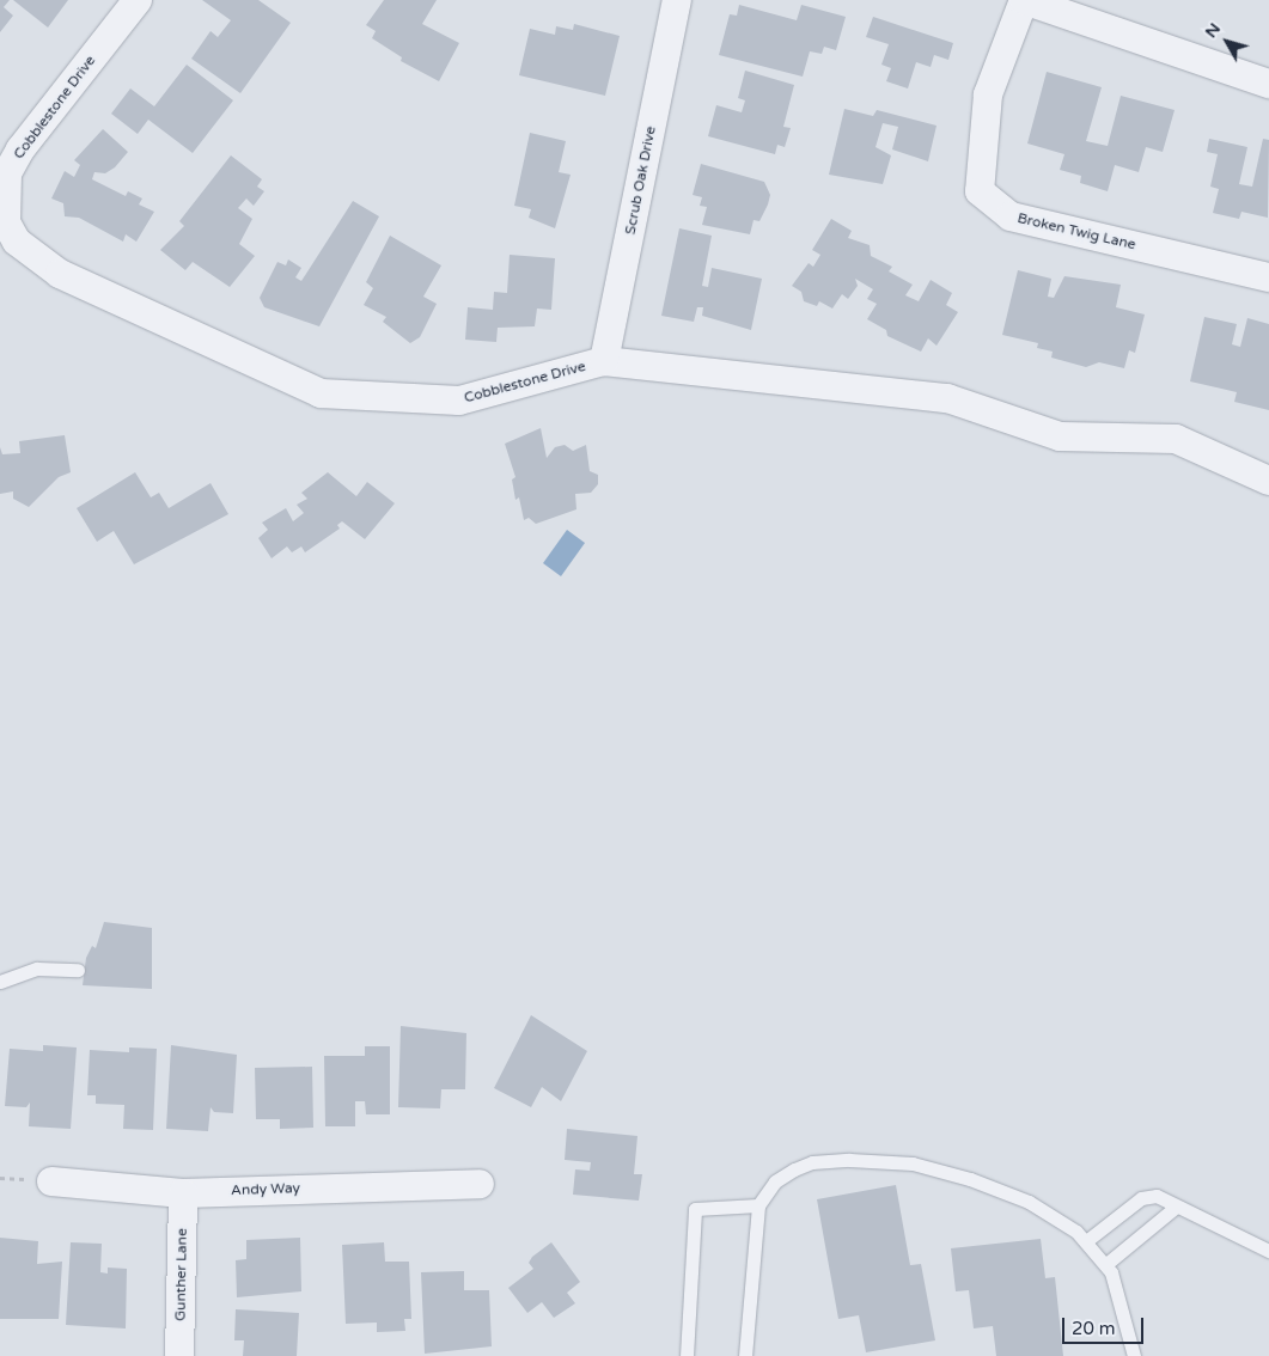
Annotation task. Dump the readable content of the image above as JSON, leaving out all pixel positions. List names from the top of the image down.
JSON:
{
  "streets": {
    "street": [
      "Cobblestone Drive",
      "Scrub Oak Drive",
      "Broken Twig Lane",
      "Andy Way",
      "Gunther Lane"
    ]
  },
  "crossings": [
    ["Cobblestone Drive", "Scrub Oak Drive"],
    ["Andy Way", "Gunther Lane"]
  ],
  "scale_bar": "20 m",
  "north": "top left"
}
